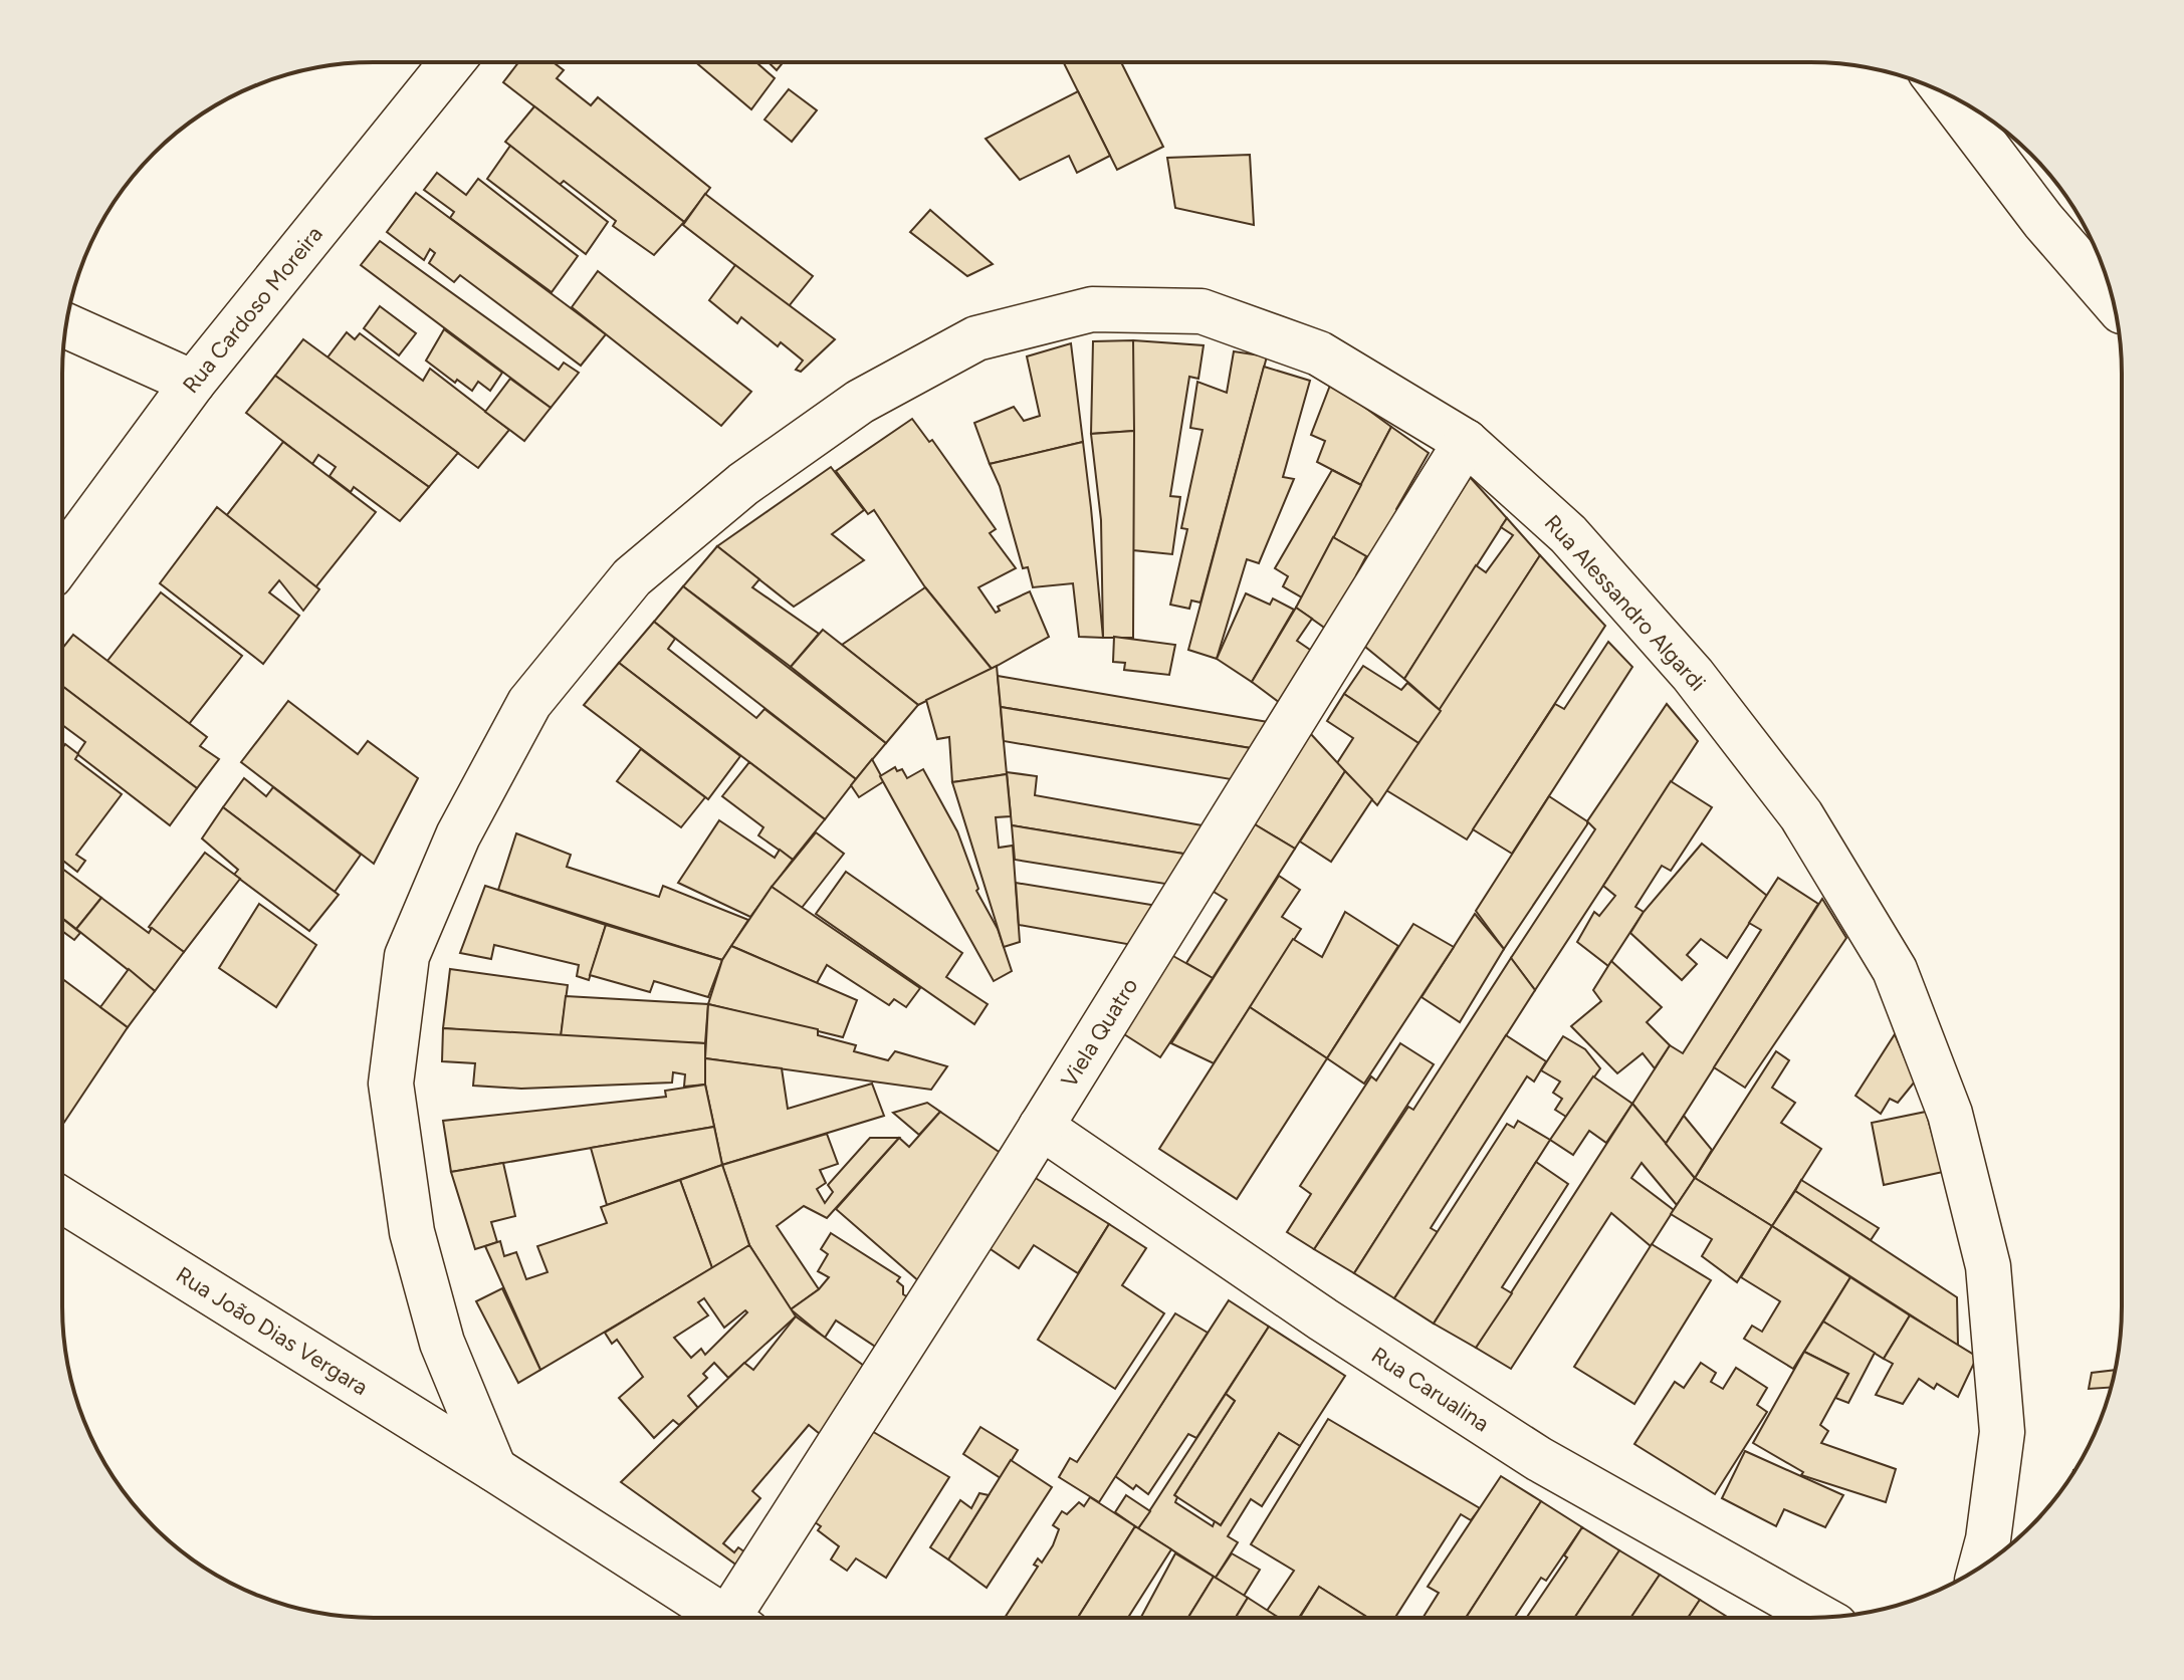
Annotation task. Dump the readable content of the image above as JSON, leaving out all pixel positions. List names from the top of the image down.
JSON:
{
  "streets": {
    "street": [
      "Rua Cardoso Moreira",
      "Rua Alessandro Algardi",
      "Viela Quatro",
      "Rua João Dias Vergara",
      "Rua Carualina"
    ]
  },
  "crossings": [
    ["Rua Alessandro Algardi", "Viela Quatro"],
    ["Rua Alessandro Algardi", "Rua João Dias Vergara"],
    ["Viela Quatro", "Rua Carualina"]
  ]
}
